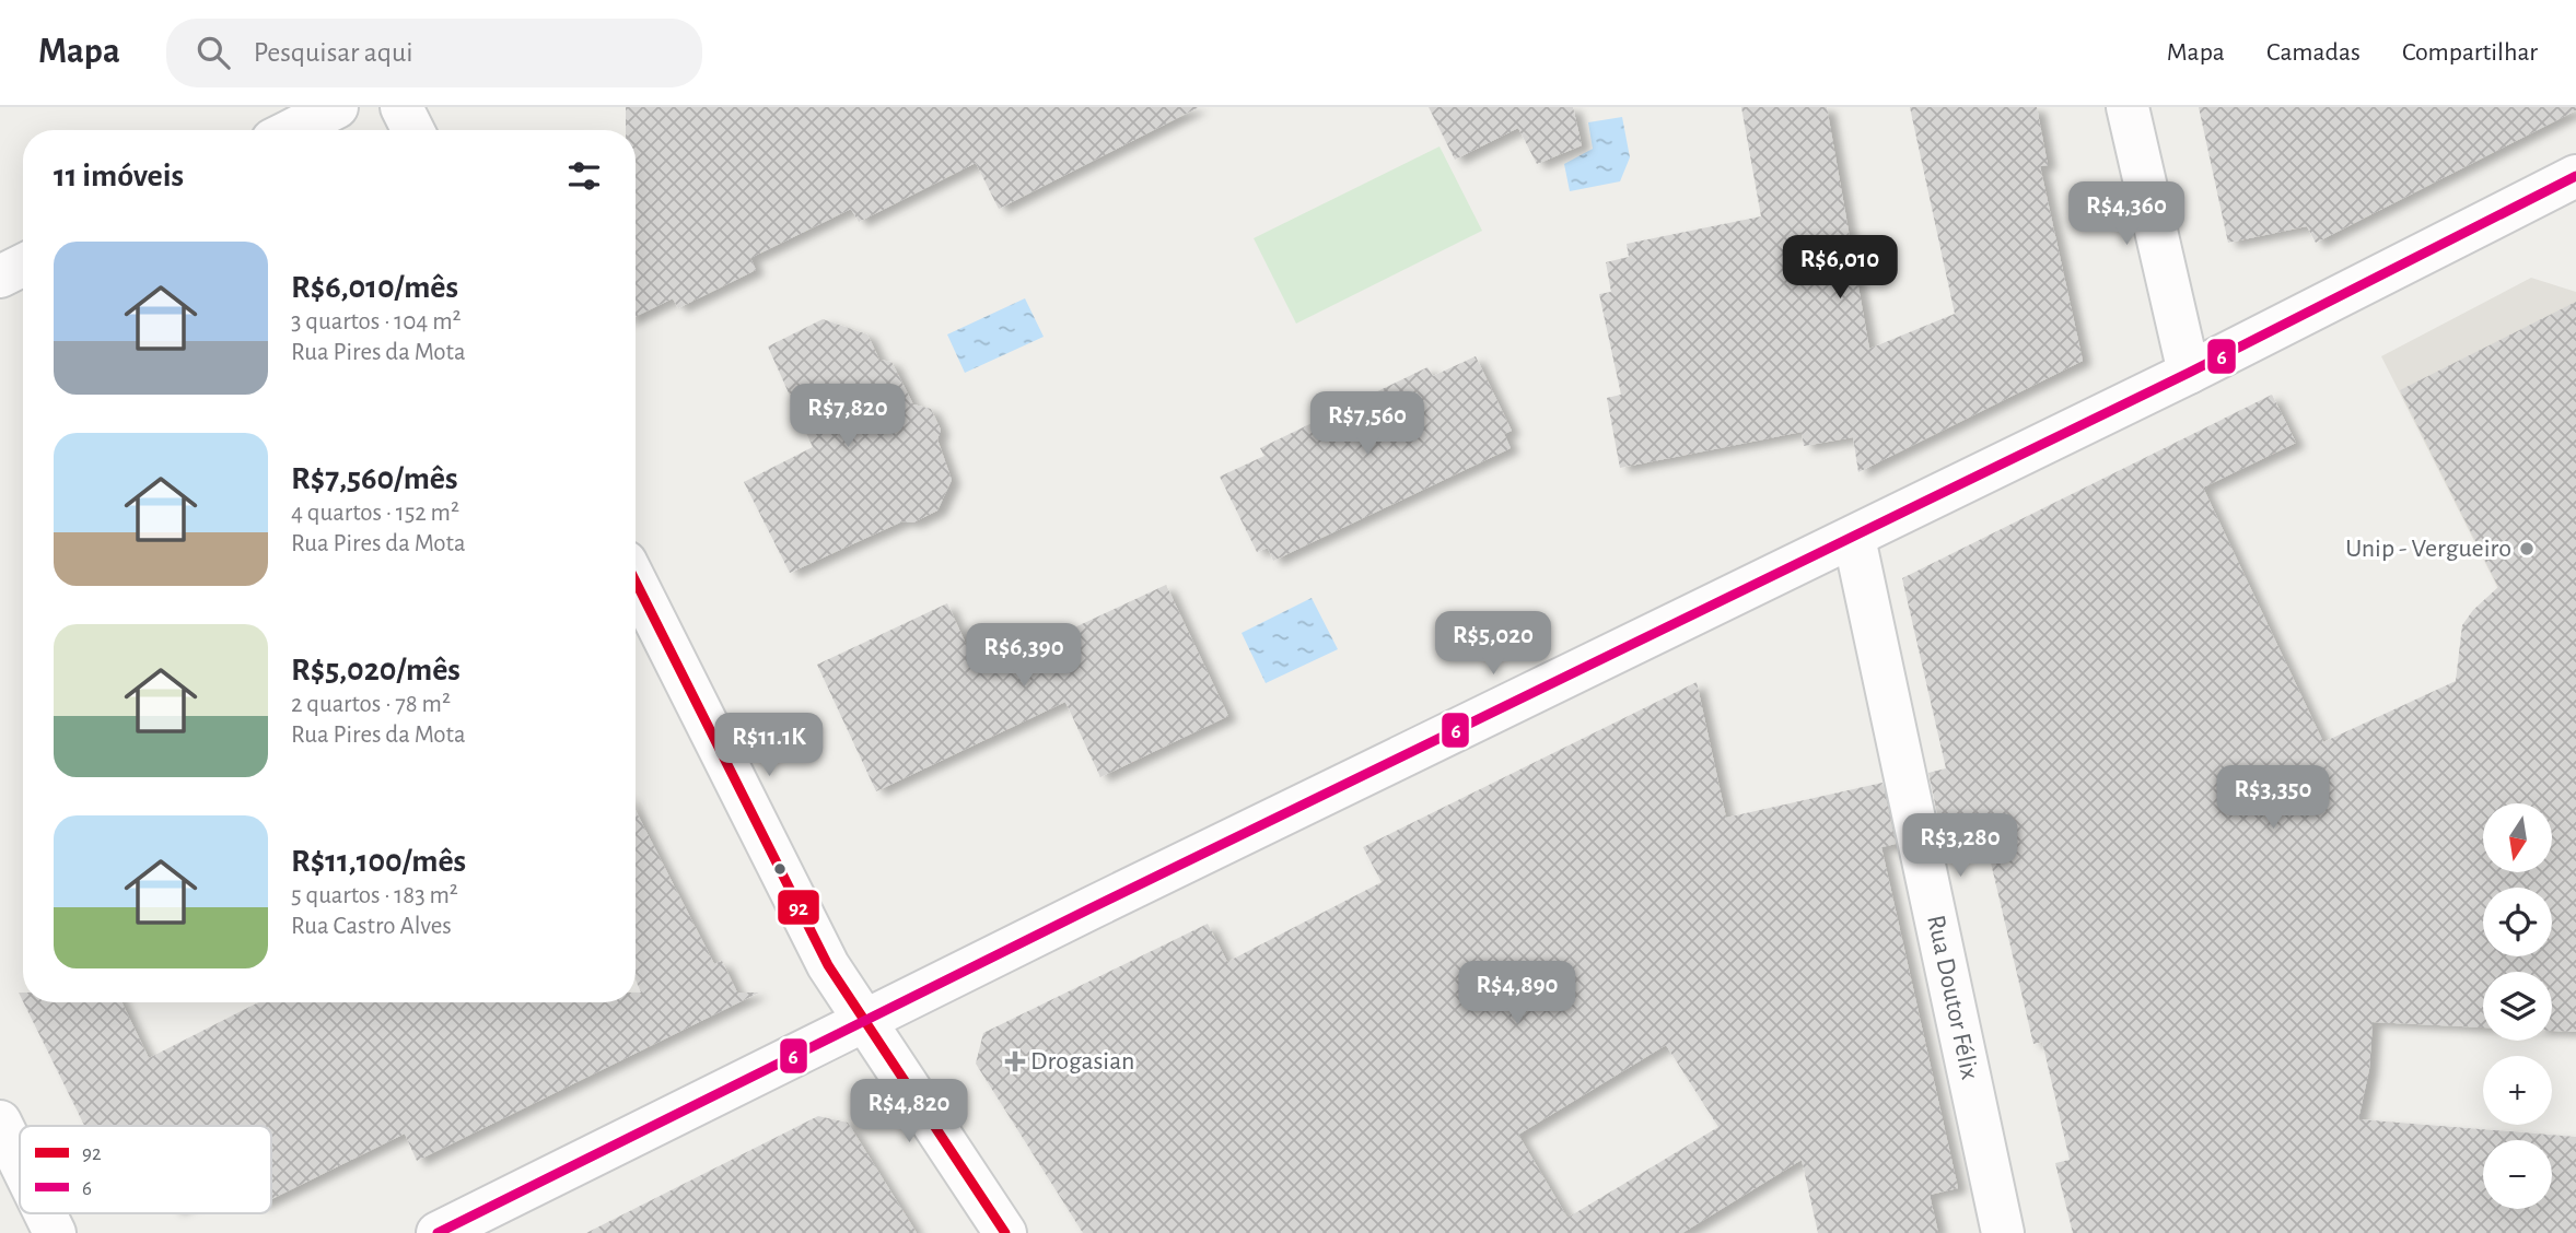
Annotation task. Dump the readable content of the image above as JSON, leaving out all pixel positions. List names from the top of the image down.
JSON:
{
  "streets": {
    "street": ["Rua Doutor Félix"]
  },
  "places": {
    "other": ["Unip - Vergueiro"],
    "health": ["Drogasian"]
  },
  "lines": ["transit line 6", "transit line 92"],
  "legend": ["92", "6"],
  "north": "bottom",
  "page": {
    "header": "Mapa",
    "search": "Pesquisar aqui",
    "nav": ["Mapa", "Camadas", "Compartilhar"],
    "heading": "11 imóveis",
    "price": [
      "R$4,360",
      "R$6,010",
      "R$7,820",
      "R$7,560",
      "R$5,020",
      "R$6,390",
      "R$11.1K",
      "R$3,350",
      "R$3,280",
      "R$4,890",
      "R$4,820"
    ],
    "list": [
      {
        "name": "R$6,010/mês",
        "note": "3 quartos · 104 m² · Rua Pires da Mota"
      },
      {
        "name": "R$7,560/mês",
        "note": "4 quartos · 152 m² · Rua Pires da Mota"
      },
      {
        "name": "R$5,020/mês",
        "note": "2 quartos · 78 m² · Rua Pires da Mota"
      },
      {
        "name": "R$11,100/mês",
        "note": "5 quartos · 183 m² · Rua Castro Alves"
      }
    ],
    "map_buttons": ["+", "−"]
  }
}
